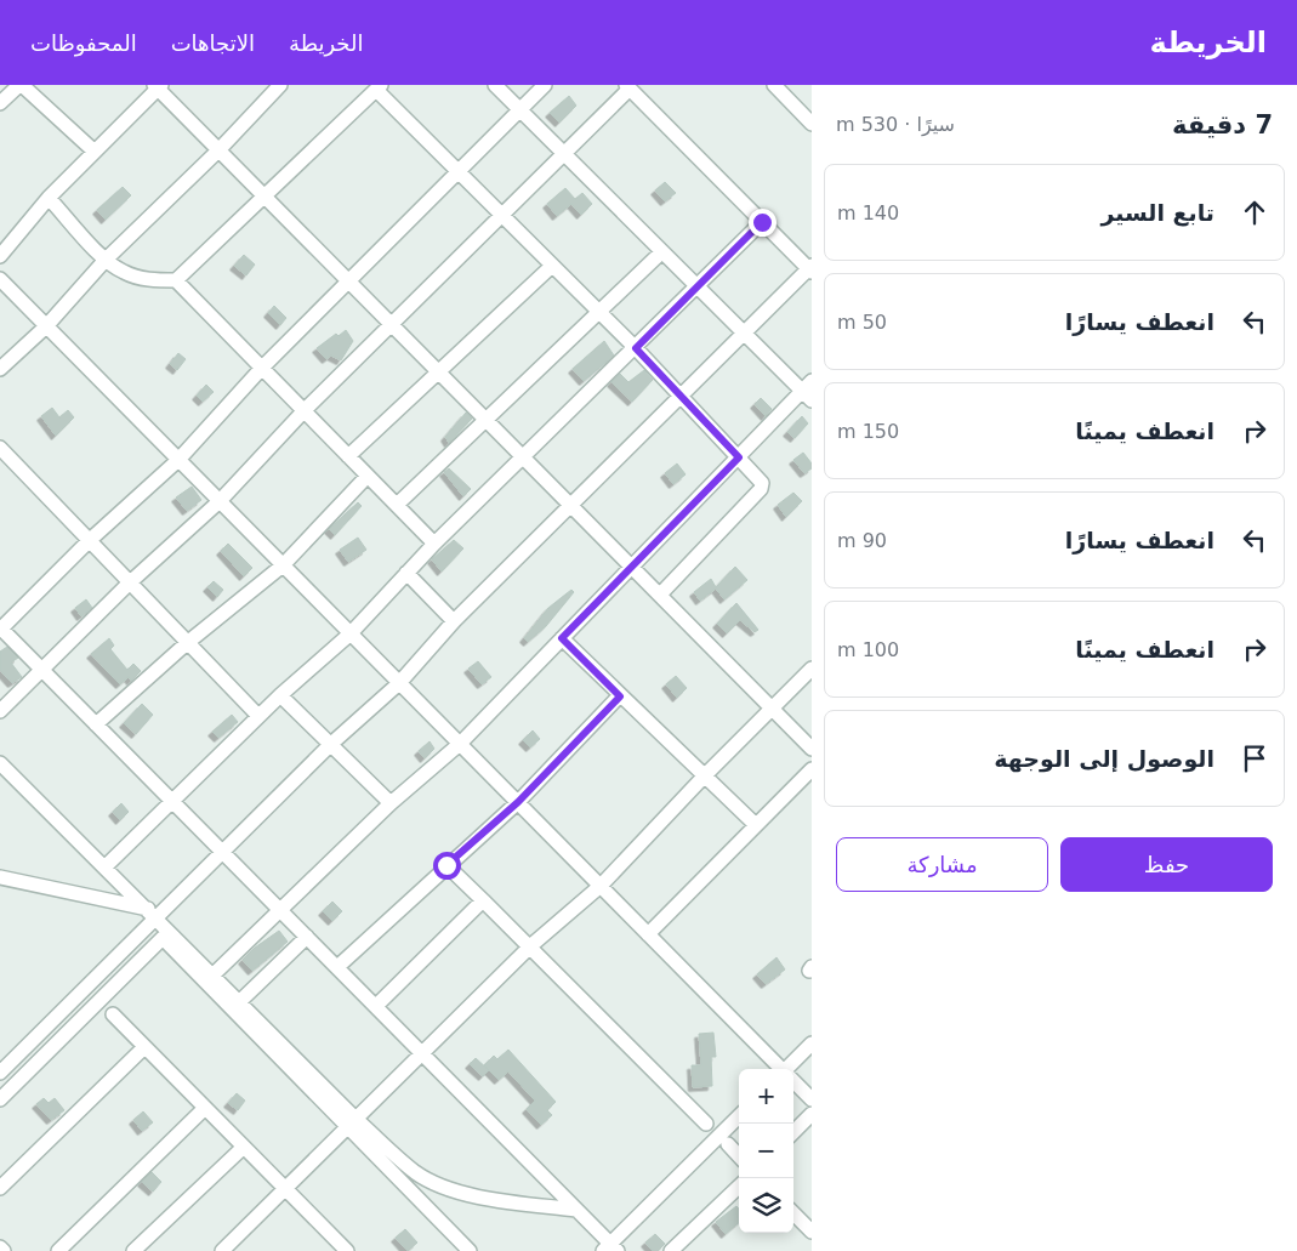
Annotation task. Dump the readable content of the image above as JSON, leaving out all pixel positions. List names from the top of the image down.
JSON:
{
  "page": {
    "header": "الخريطة",
    "nav": ["الخريطة", "الاتجاهات", "المحفوظات"],
    "heading": ["7 دقيقة", "سيرًا · 530 m"],
    "list": [
      ["تابع السير", "140 m"],
      ["انعطف يسارًا", "50 m"],
      ["انعطف يمينًا", "150 m"],
      ["انعطف يسارًا", "90 m"],
      ["انعطف يمينًا", "100 m"],
      "الوصول إلى الوجهة"
    ],
    "buttons": ["حفظ", "مشاركة"],
    "map_buttons": ["+", "−"]
  }
}
